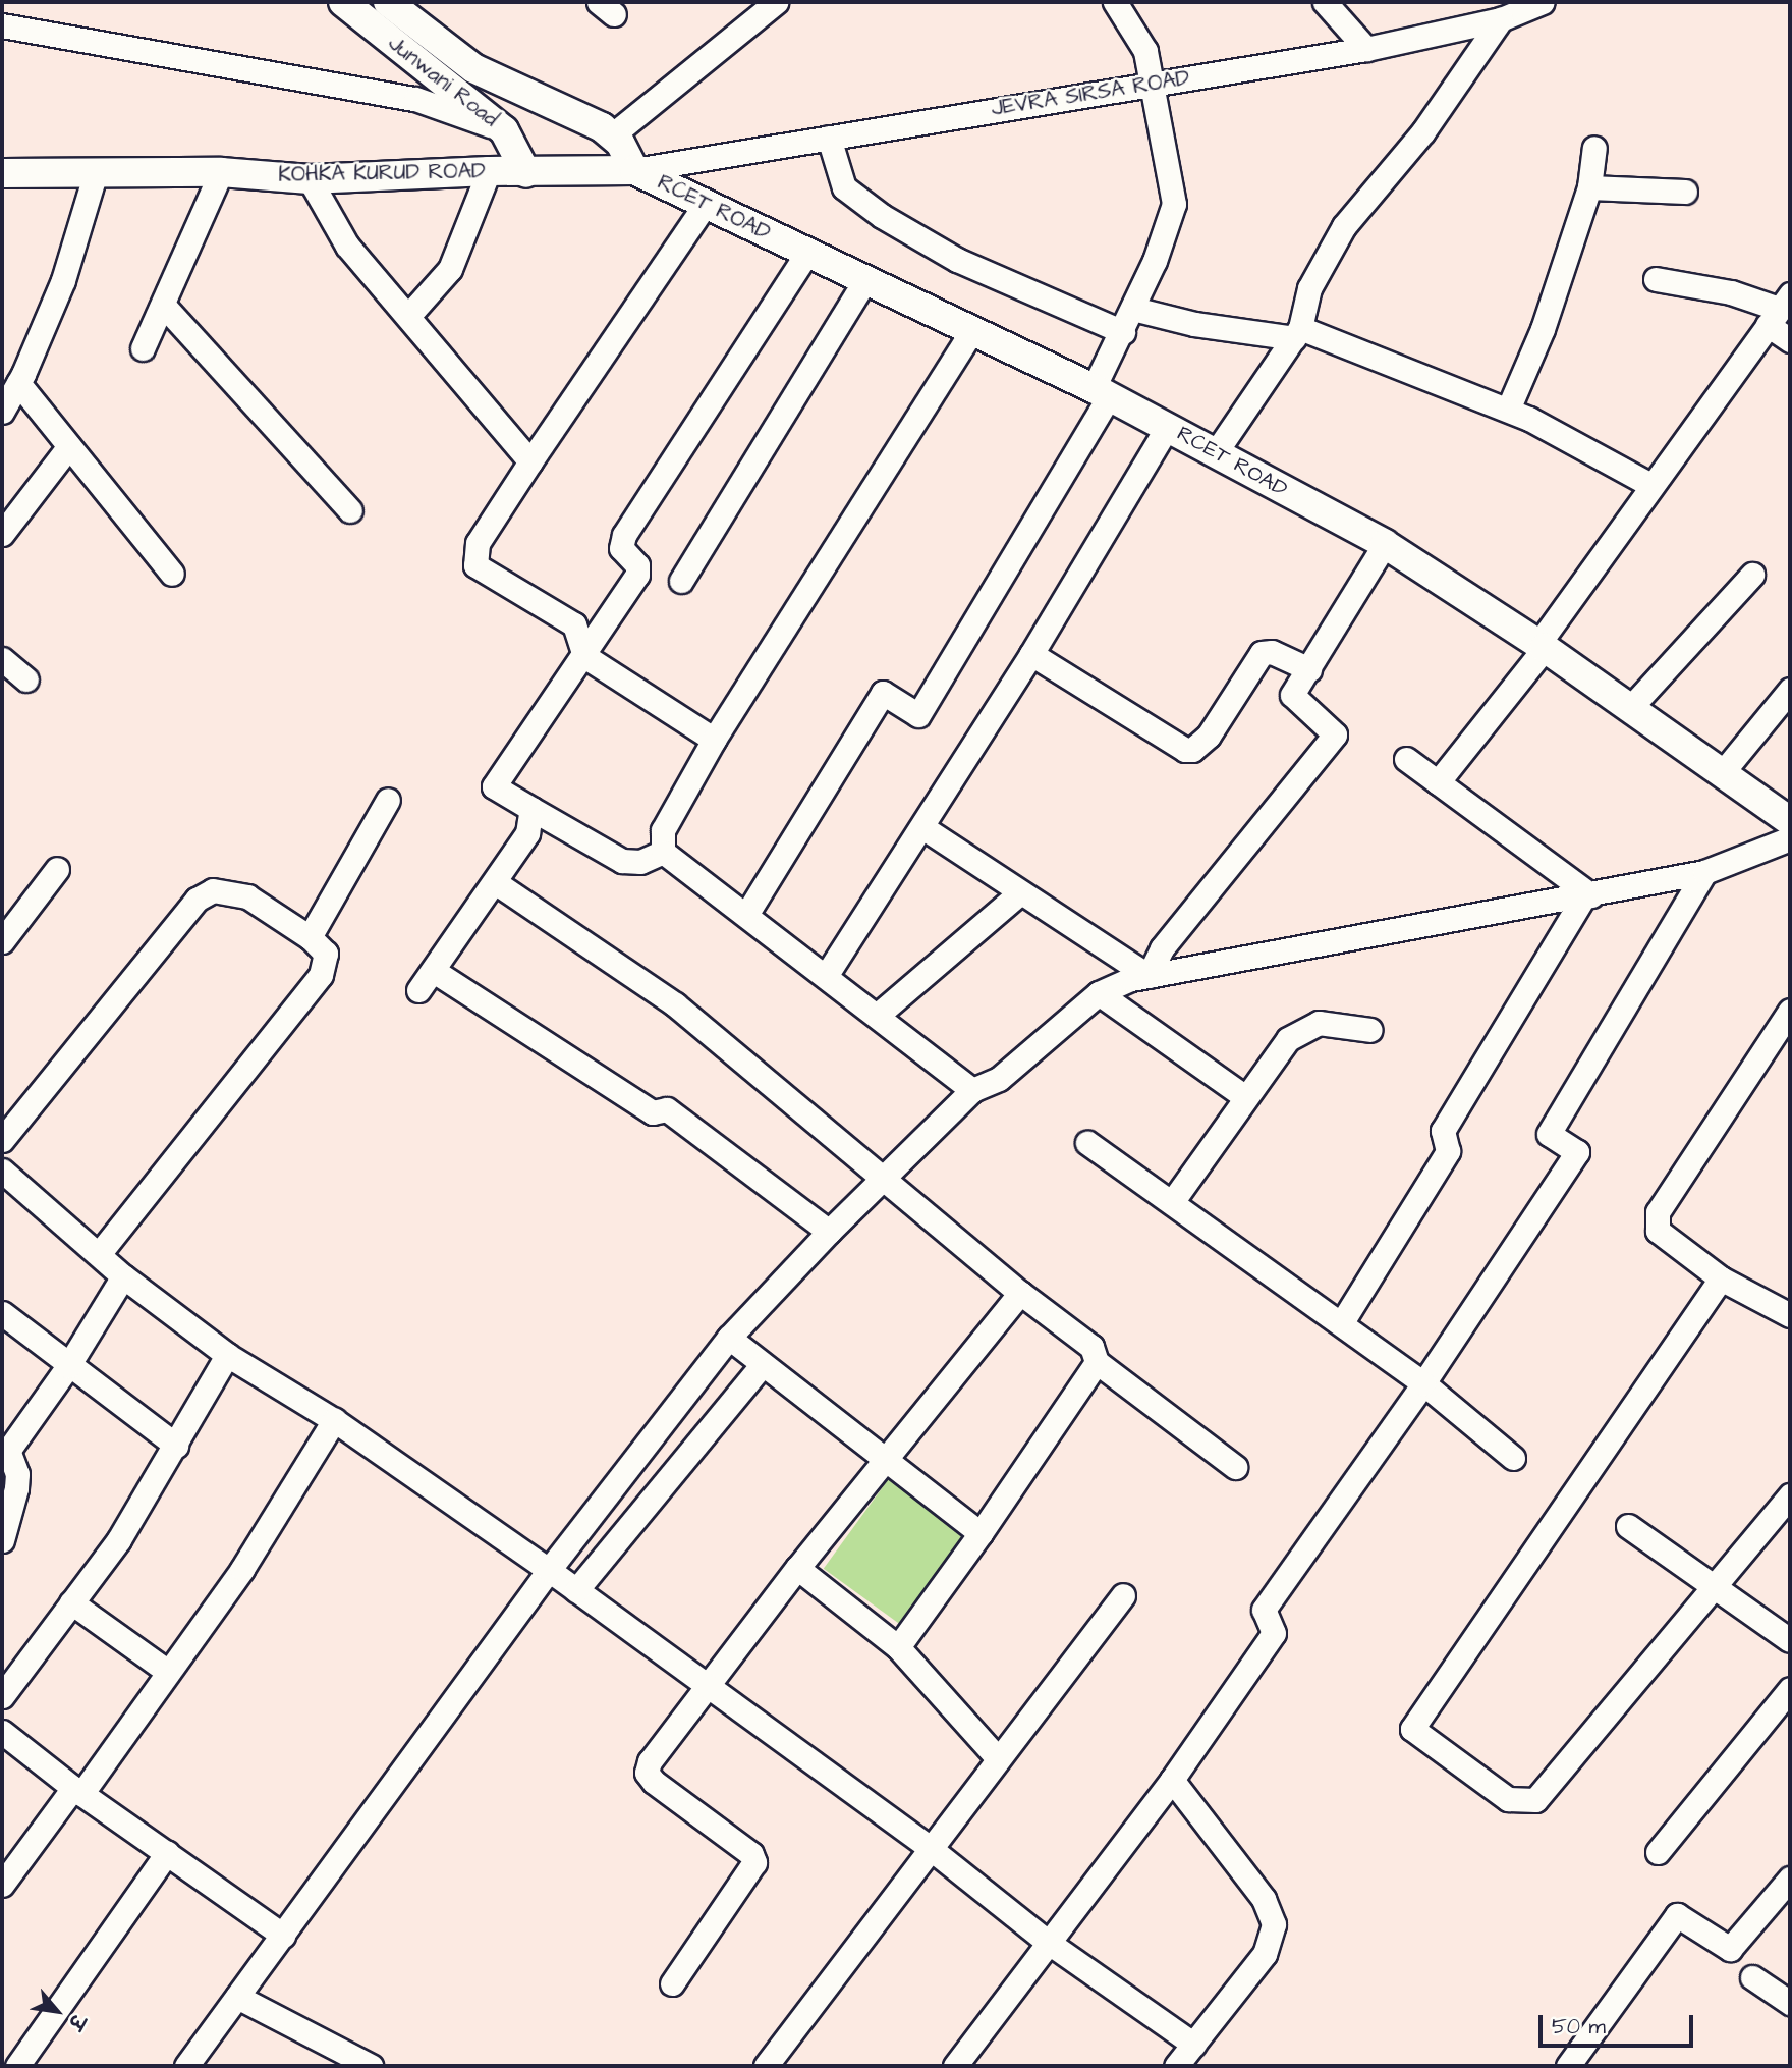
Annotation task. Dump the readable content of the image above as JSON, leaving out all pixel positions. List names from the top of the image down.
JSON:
{
  "streets": {
    "main road": ["Junwani Road", "KOHKA KURUD ROAD", "RCET ROAD"],
    "street": ["JEVRA SIRSA ROAD"]
  },
  "crossings": [
    ["Junwani Road", "KOHKA KURUD ROAD"],
    ["JEVRA SIRSA ROAD", "KOHKA KURUD ROAD"],
    ["JEVRA SIRSA ROAD", "RCET ROAD"],
    ["KOHKA KURUD ROAD", "RCET ROAD"]
  ],
  "scale_bar": "50 m",
  "north": "bottom right"
}
